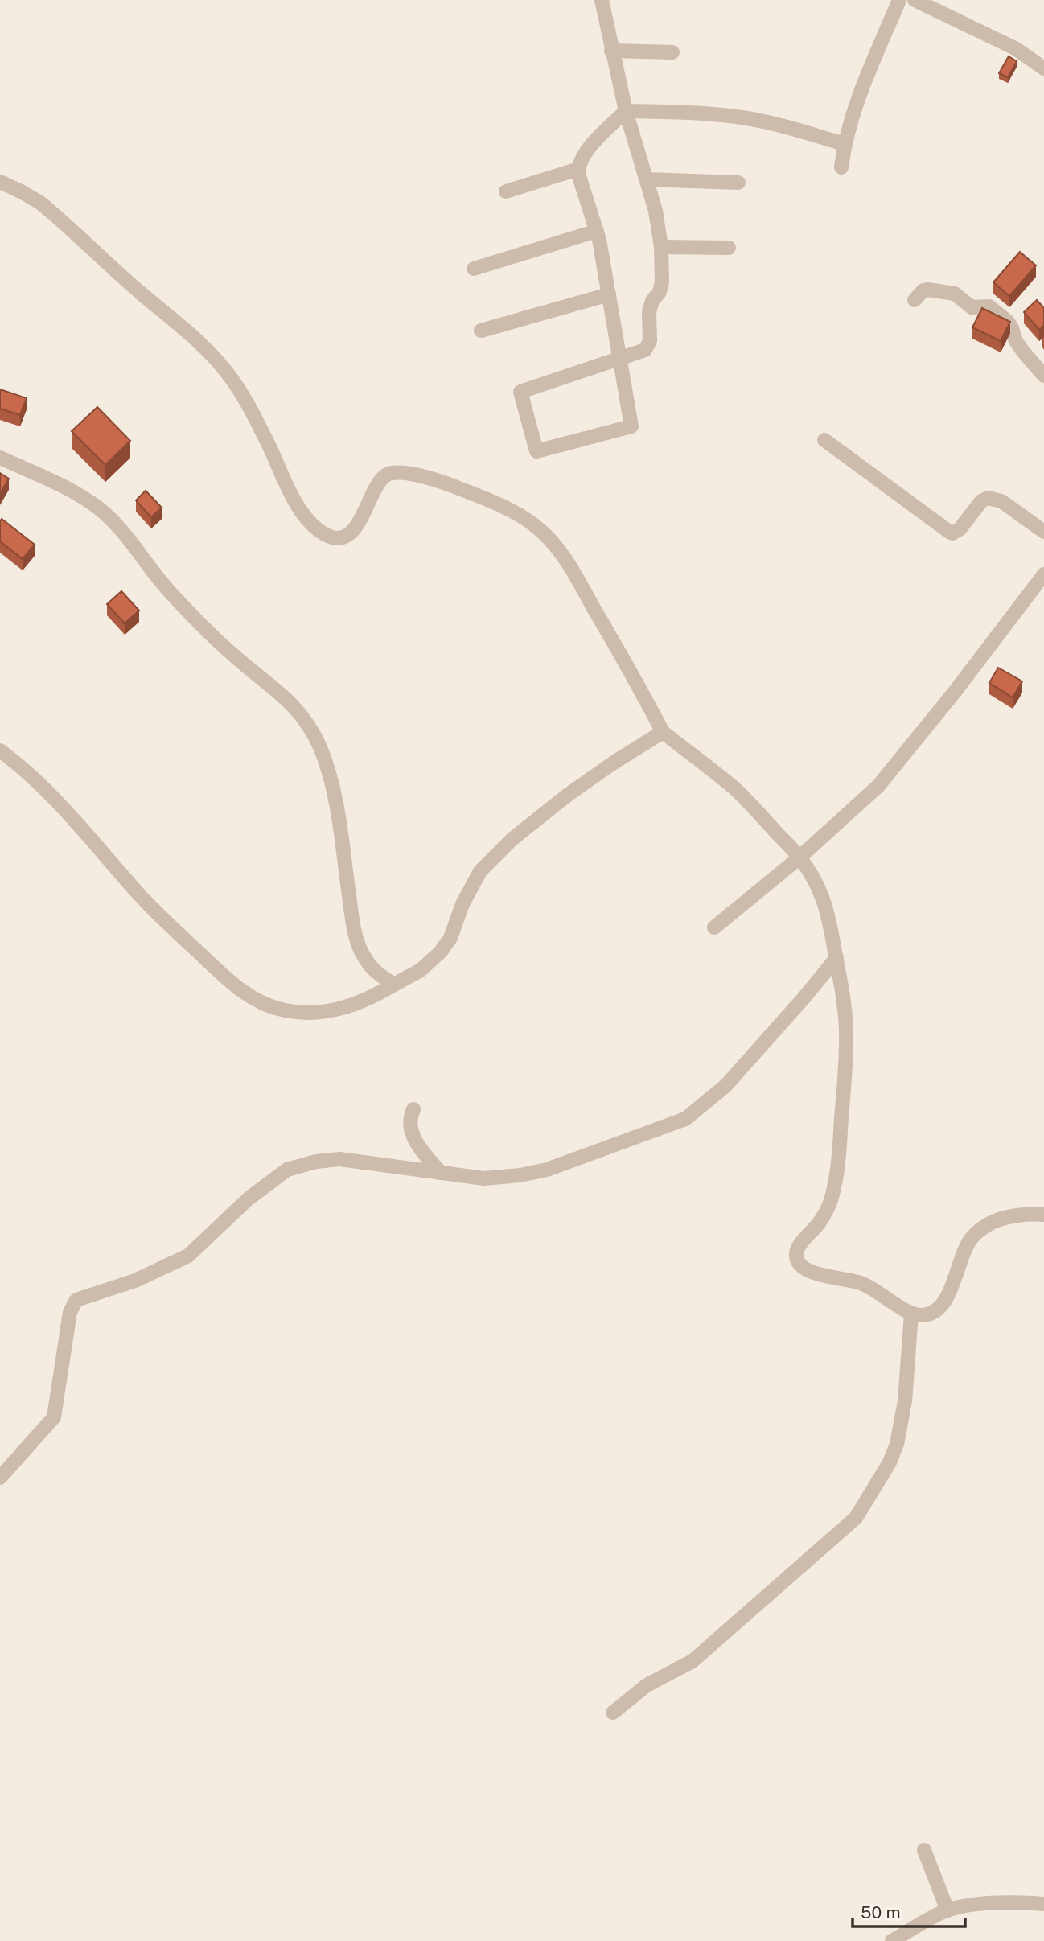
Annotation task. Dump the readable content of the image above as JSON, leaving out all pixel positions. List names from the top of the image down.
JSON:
{
  "scale_bar": "50 m"
}
